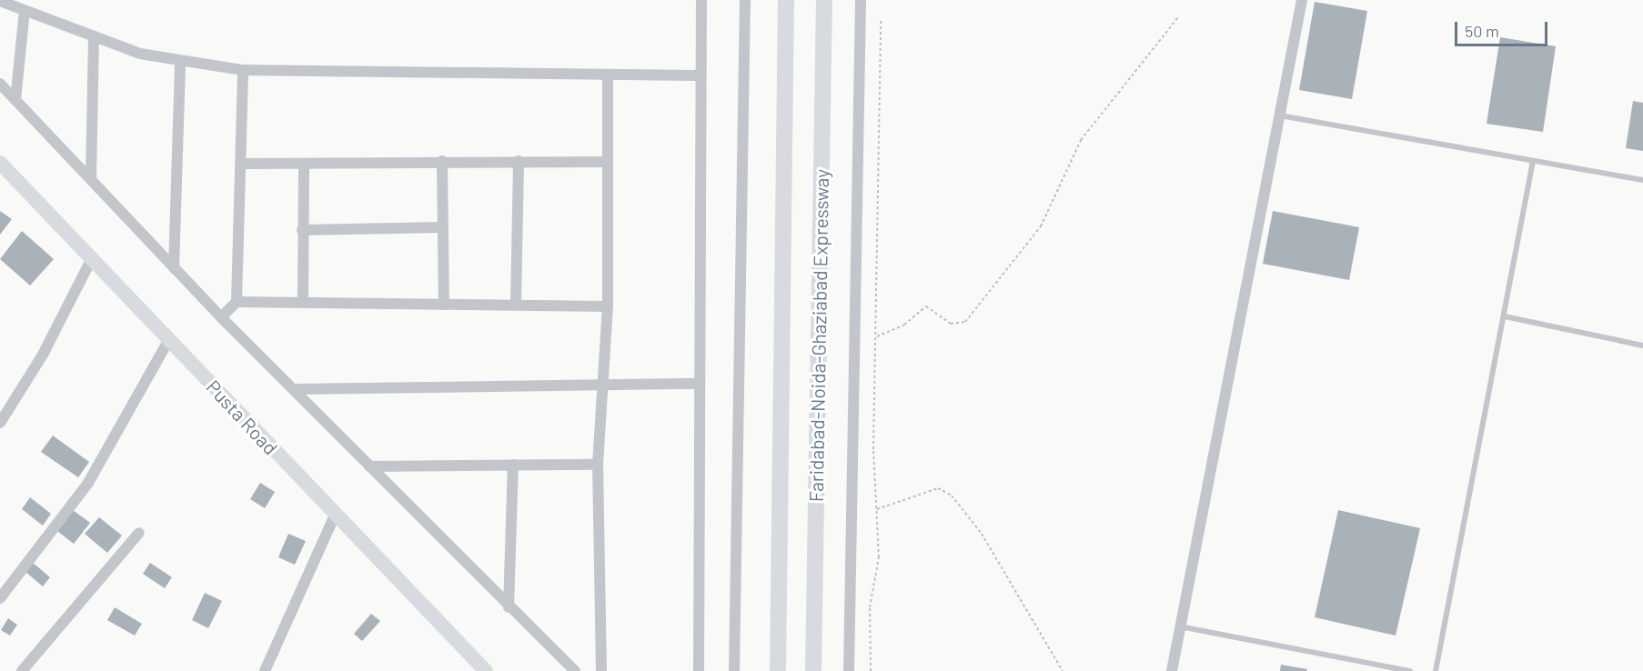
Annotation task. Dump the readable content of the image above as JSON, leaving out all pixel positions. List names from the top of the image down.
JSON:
{
  "streets": {
    "main road": ["Faridabad-Noida-Ghaziabad Expressway"],
    "street": ["Pusta Road"]
  },
  "scale_bar": "50 m"
}
